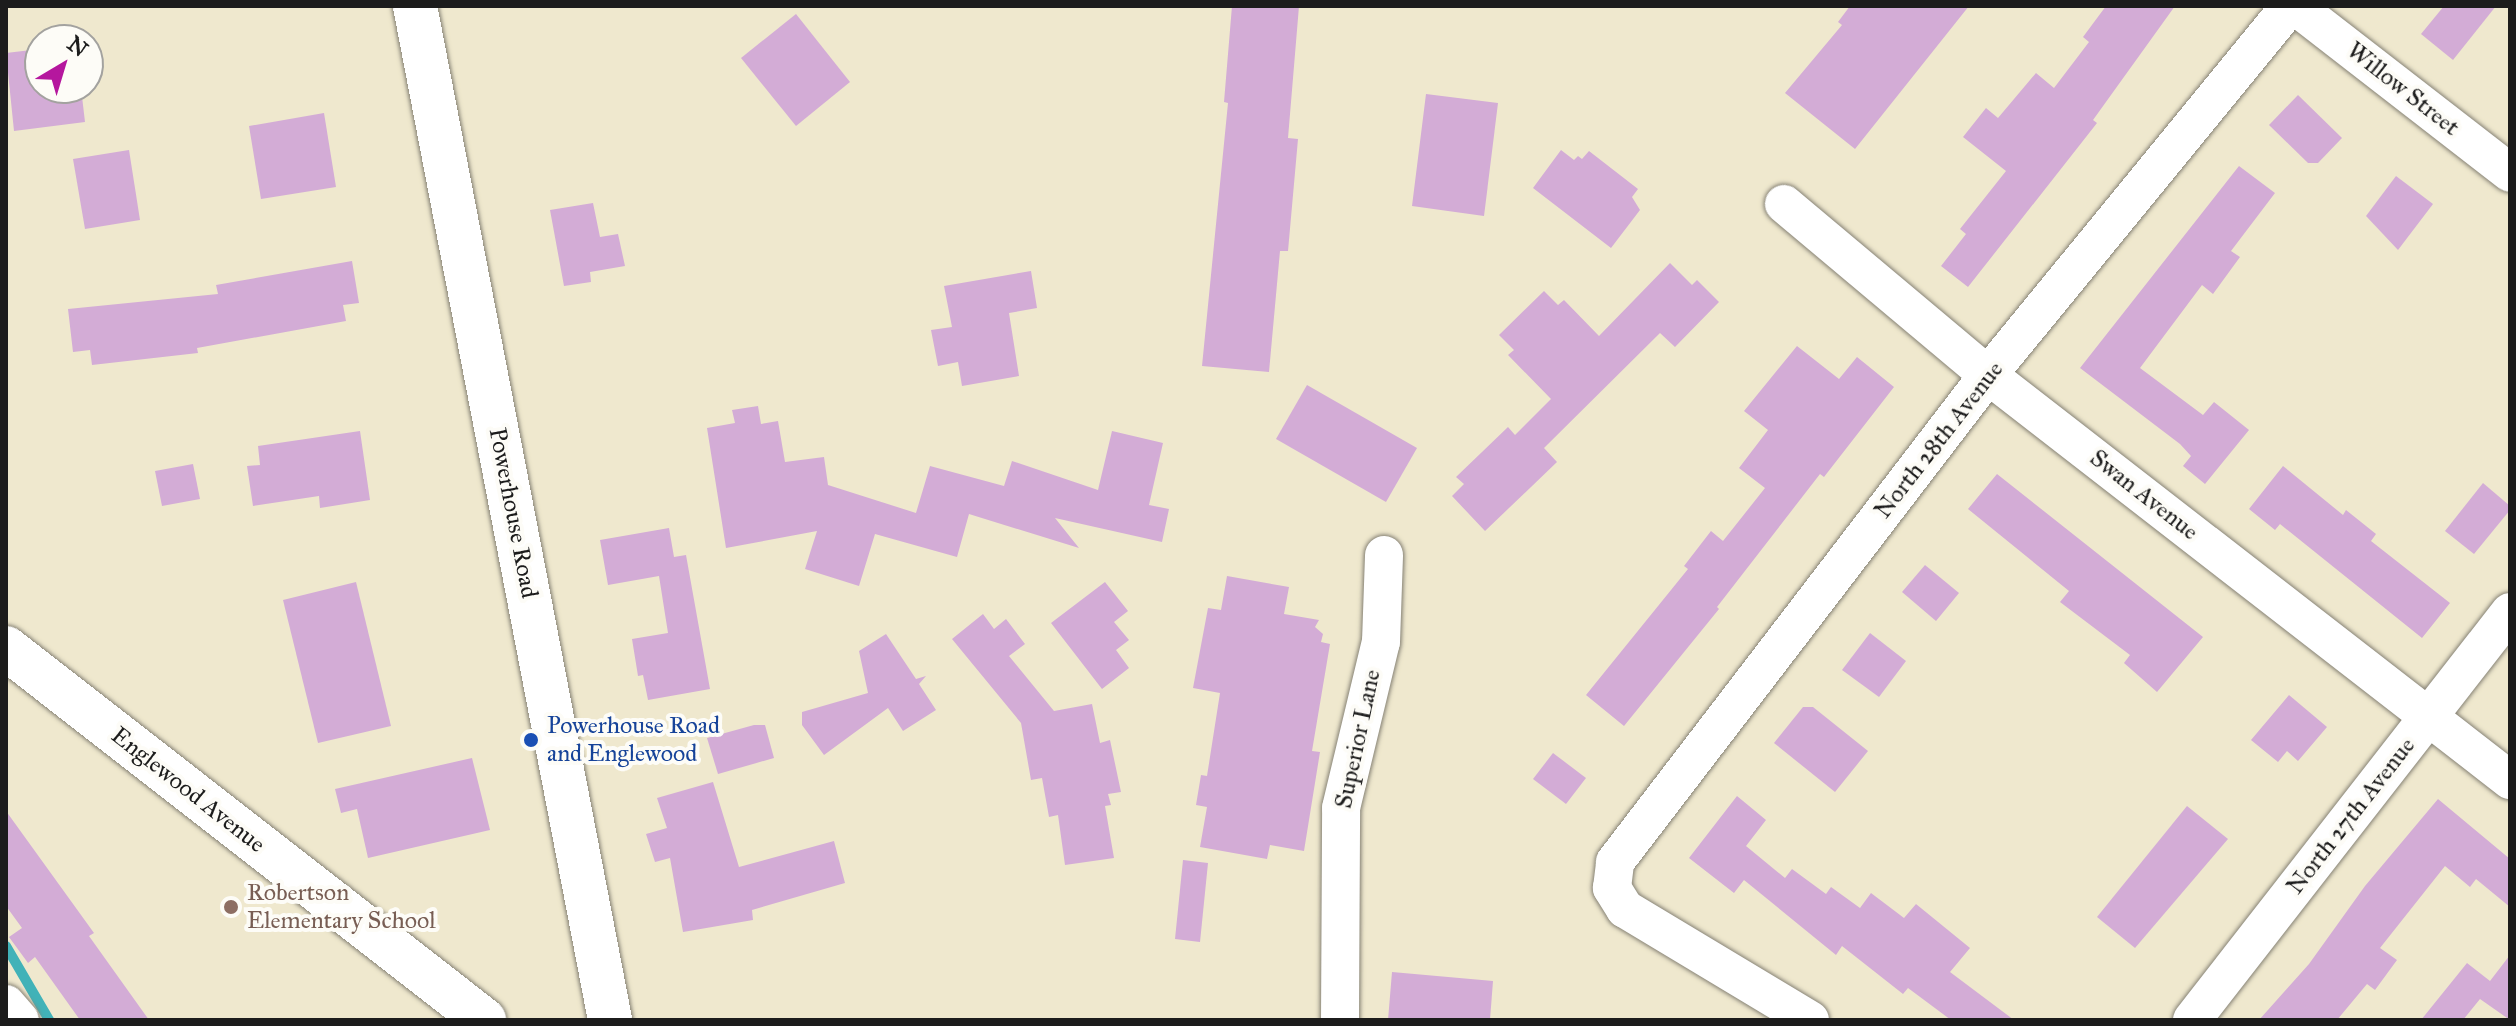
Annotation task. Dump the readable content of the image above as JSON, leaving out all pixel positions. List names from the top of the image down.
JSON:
{
  "streets": {
    "street": [
      "Willow Street",
      "North 28th Avenue",
      "Swan Avenue",
      "Powerhouse Road",
      "Superior Lane",
      "Englewood Avenue",
      "North 27th Avenue"
    ]
  },
  "crossings": [
    ["Willow Street", "North 28th Avenue"],
    ["North 28th Avenue", "Swan Avenue"],
    ["Swan Avenue", "North 27th Avenue"]
  ],
  "places": ["Powerhouse Road and Englewood", "Robertson Elementary School"],
  "north": "top right"
}
